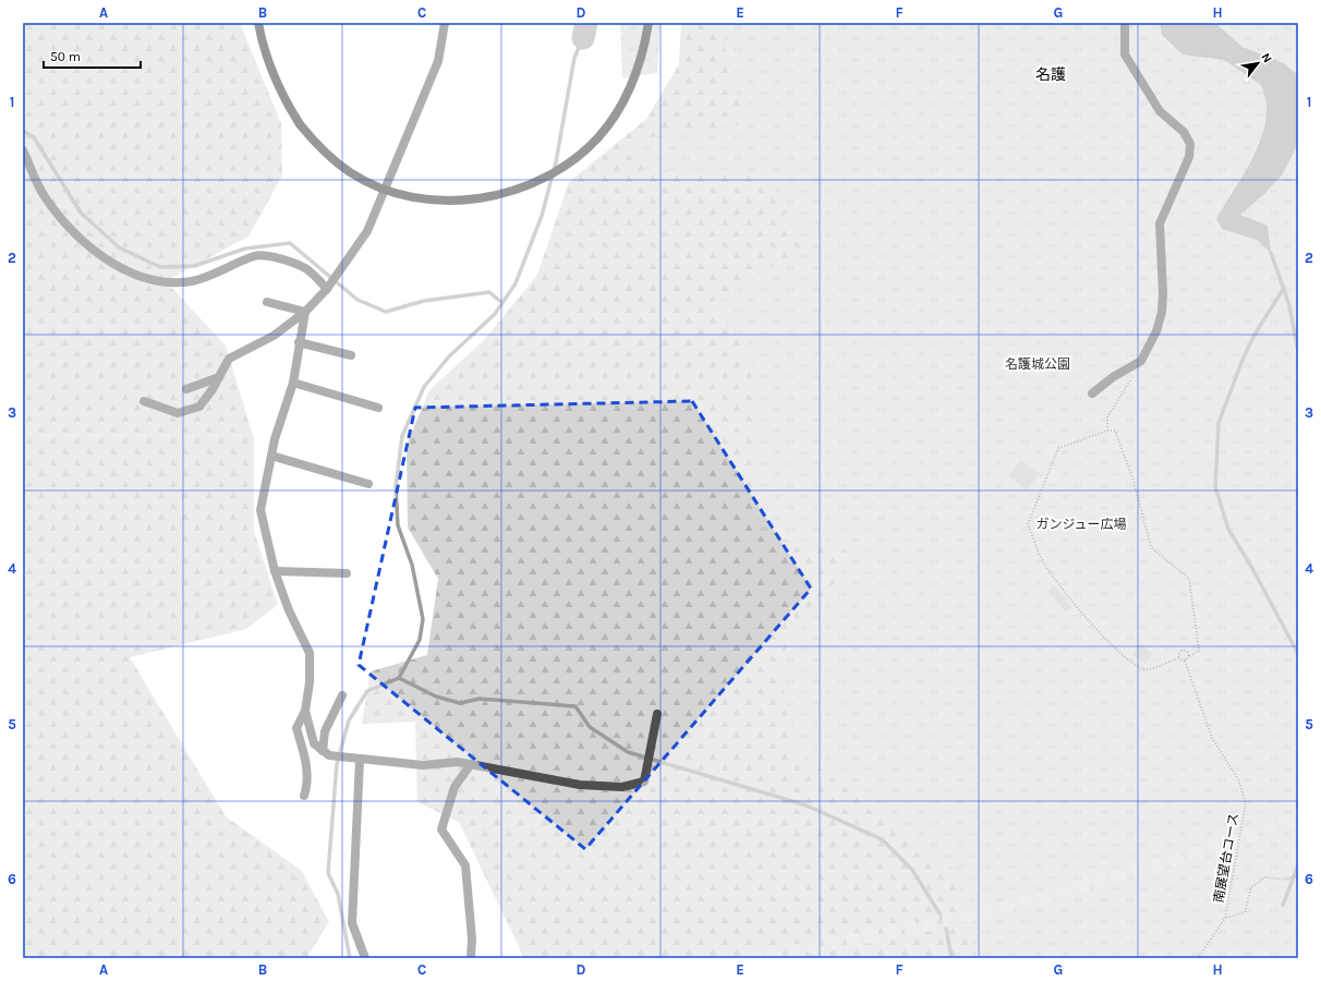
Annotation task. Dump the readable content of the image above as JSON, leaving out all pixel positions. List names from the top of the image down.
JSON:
{
  "streets": {
    "path": ["南展望台コース"]
  },
  "districts": ["名護"],
  "parks": ["名護城公園", "ガンジュー広場"],
  "scale_bar": "50 m",
  "north": "top right",
  "grid": {
    "columns": [
      "A",
      "B",
      "C",
      "D",
      "E",
      "F",
      "G",
      "H"
    ],
    "rows": [
      "1",
      "2",
      "3",
      "4",
      "5",
      "6"
    ]
  }
}
